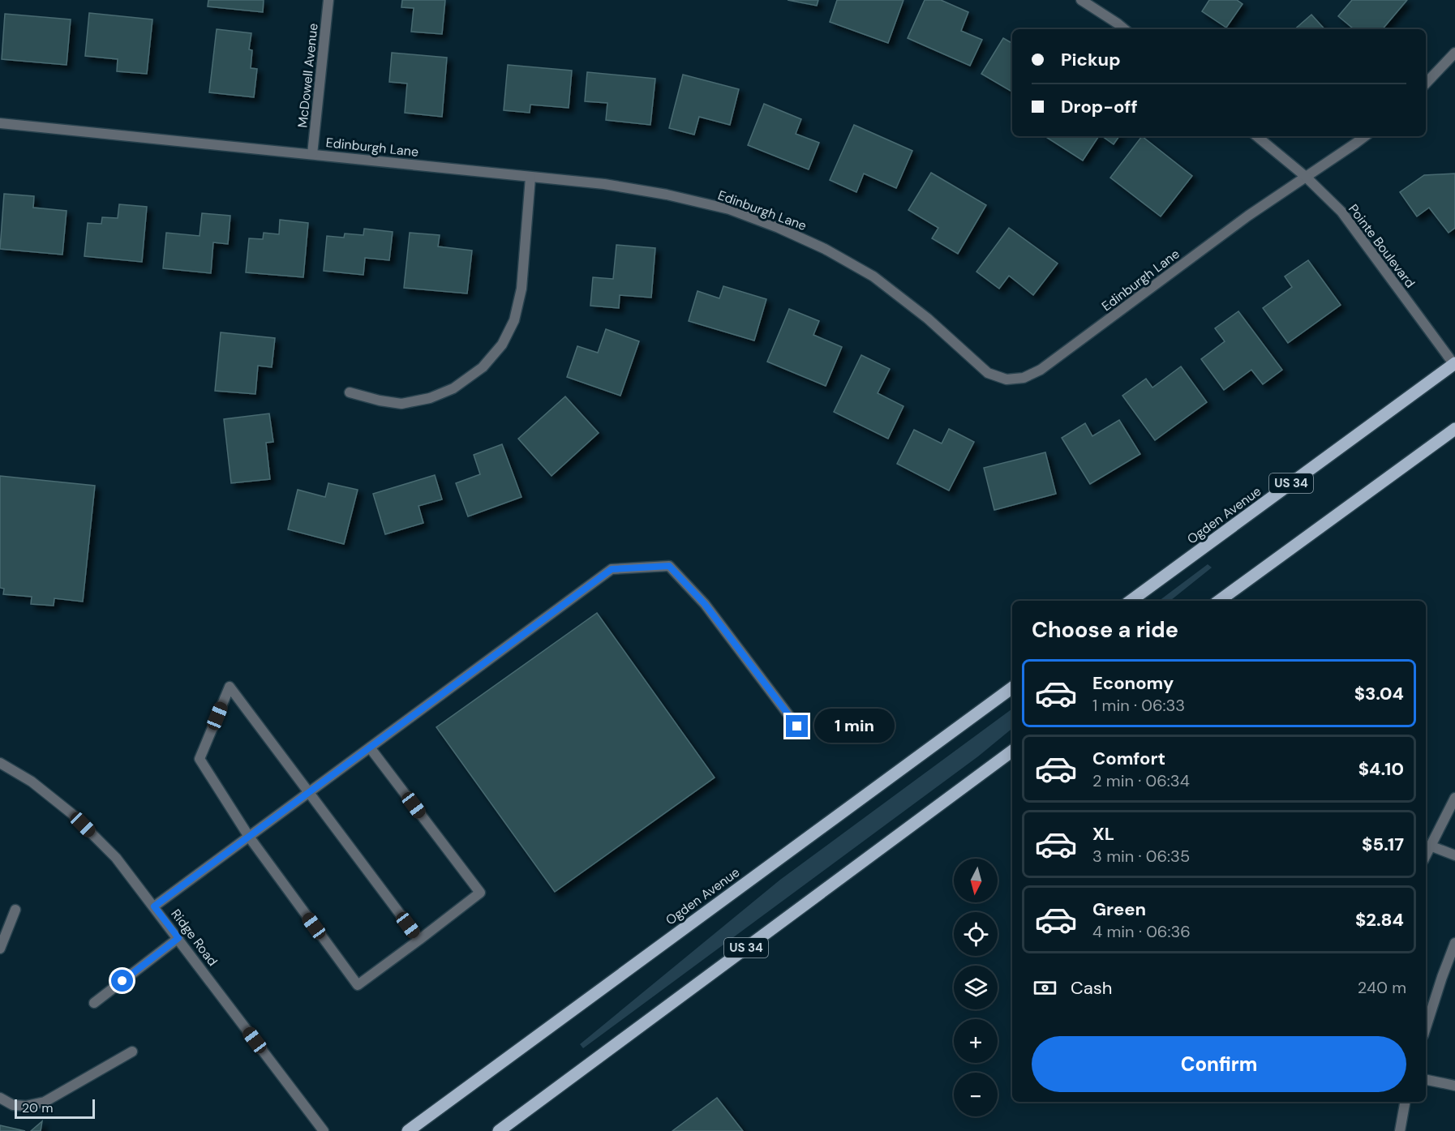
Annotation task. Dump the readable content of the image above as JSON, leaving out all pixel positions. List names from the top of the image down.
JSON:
{
  "streets": {
    "main road": ["US 34", "Ogden Avenue"],
    "street": [
      "McDowell Avenue",
      "Edinburgh Lane",
      "Pointe Boulevard",
      "Ridge Road"
    ]
  },
  "crossings": [
    ["McDowell Avenue", "Edinburgh Lane"],
    ["Edinburgh Lane", "Pointe Boulevard"],
    ["Pointe Boulevard", "Ogden Avenue"]
  ],
  "scale_bar": "20 m",
  "north": "bottom",
  "page": {
    "banner": ["Pickup", "Drop-off"],
    "heading": "Choose a ride",
    "list": [
      {
        "name": "Economy",
        "note": "1 min · 06:33",
        "value": "$3.04"
      },
      {
        "name": "Comfort",
        "note": "2 min · 06:34",
        "value": "$4.10"
      },
      {
        "name": "XL",
        "note": "3 min · 06:35",
        "value": "$5.17"
      },
      {
        "name": "Green",
        "note": "4 min · 06:36",
        "value": "$2.84"
      }
    ],
    "bubble": "1 min",
    "map_buttons": ["+", "−"],
    "pay": ["Cash", "240 m"],
    "buttons": "Confirm",
    "scale": "20 m"
  }
}
